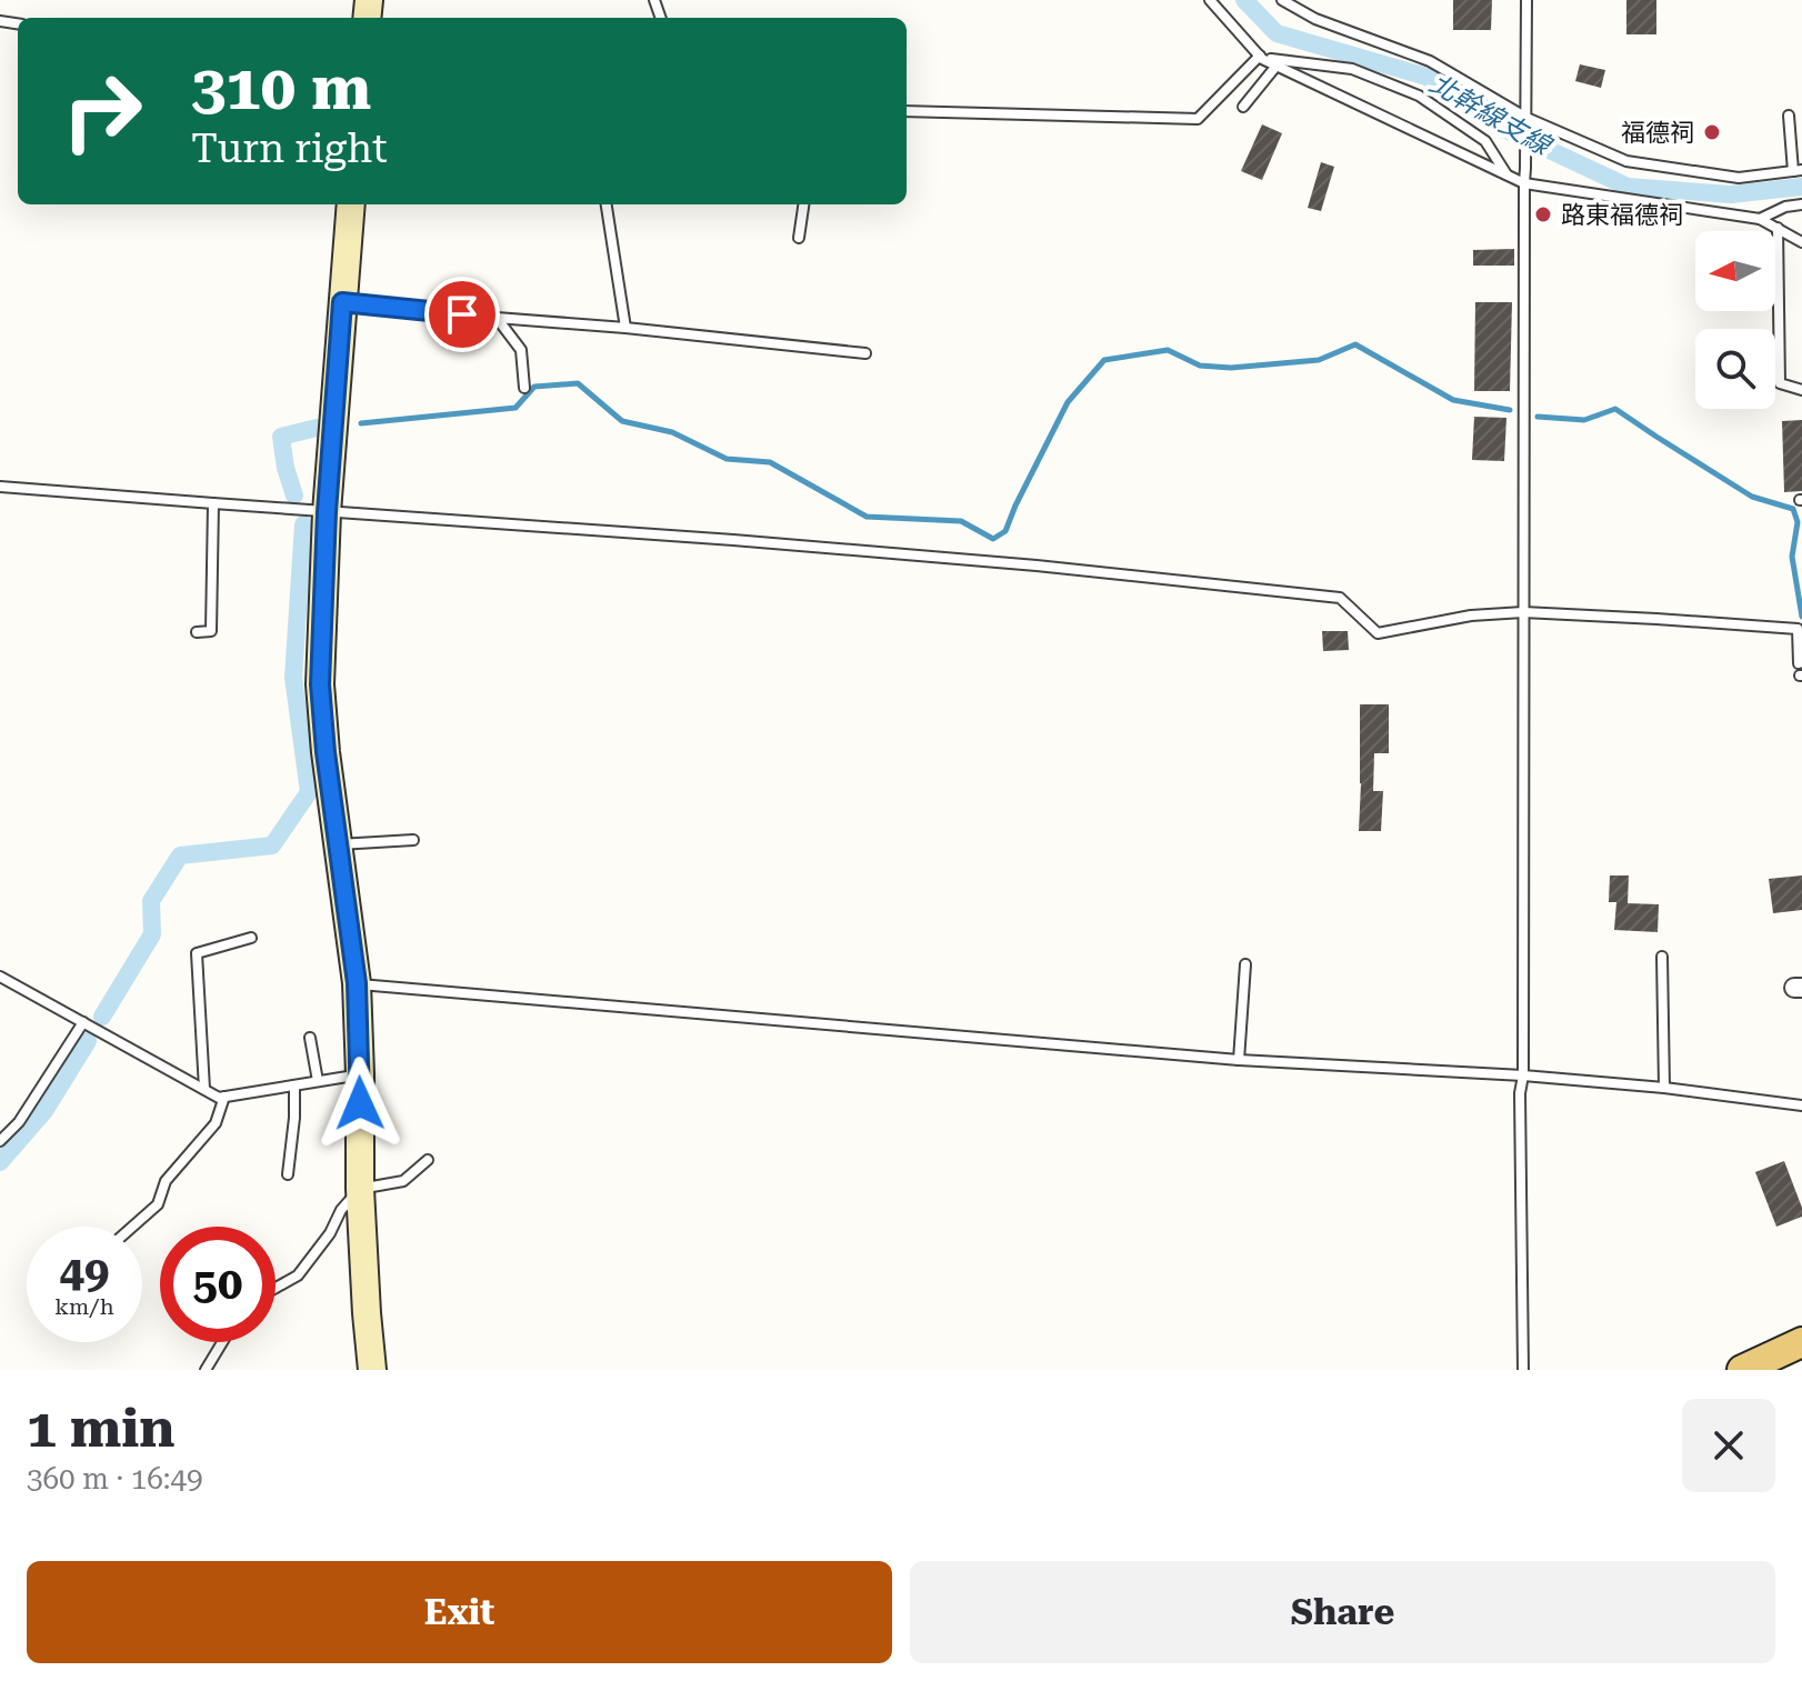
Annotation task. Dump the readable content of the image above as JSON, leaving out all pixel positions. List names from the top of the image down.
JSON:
{
  "water": ["北幹線支線"],
  "places": ["福德祠", "路東福德祠"],
  "north": "left",
  "page": {
    "turn": ["310 m", "Turn right"],
    "speed": "49 km/h",
    "limit": "50",
    "heading": ["1 min", "360 m · 16:49"],
    "buttons": ["Exit", "Share"]
  }
}
